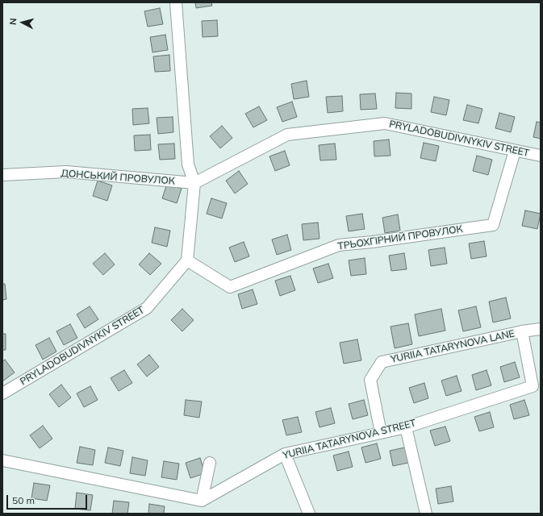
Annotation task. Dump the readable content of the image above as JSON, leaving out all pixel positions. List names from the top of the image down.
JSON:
{
  "streets": {
    "street": [
      "PRYLADOBUDIVNYKIV STREET",
      "ДОНСЬКИЙ ПРОВУЛОК",
      "ТРЬОХГІРНИЙ ПРОВУЛОК",
      "YURIIA TATARYNOVA LANE",
      "YURIIA TATARYNOVA STREET"
    ]
  },
  "crossings": [
    ["PRYLADOBUDIVNYKIV STREET", "ДОНСЬКИЙ ПРОВУЛОК"],
    ["PRYLADOBUDIVNYKIV STREET", "ТРЬОХГІРНИЙ ПРОВУЛОК"],
    ["YURIIA TATARYNOVA LANE", "YURIIA TATARYNOVA STREET"]
  ],
  "scale_bar": "50 m",
  "north": "left"
}
